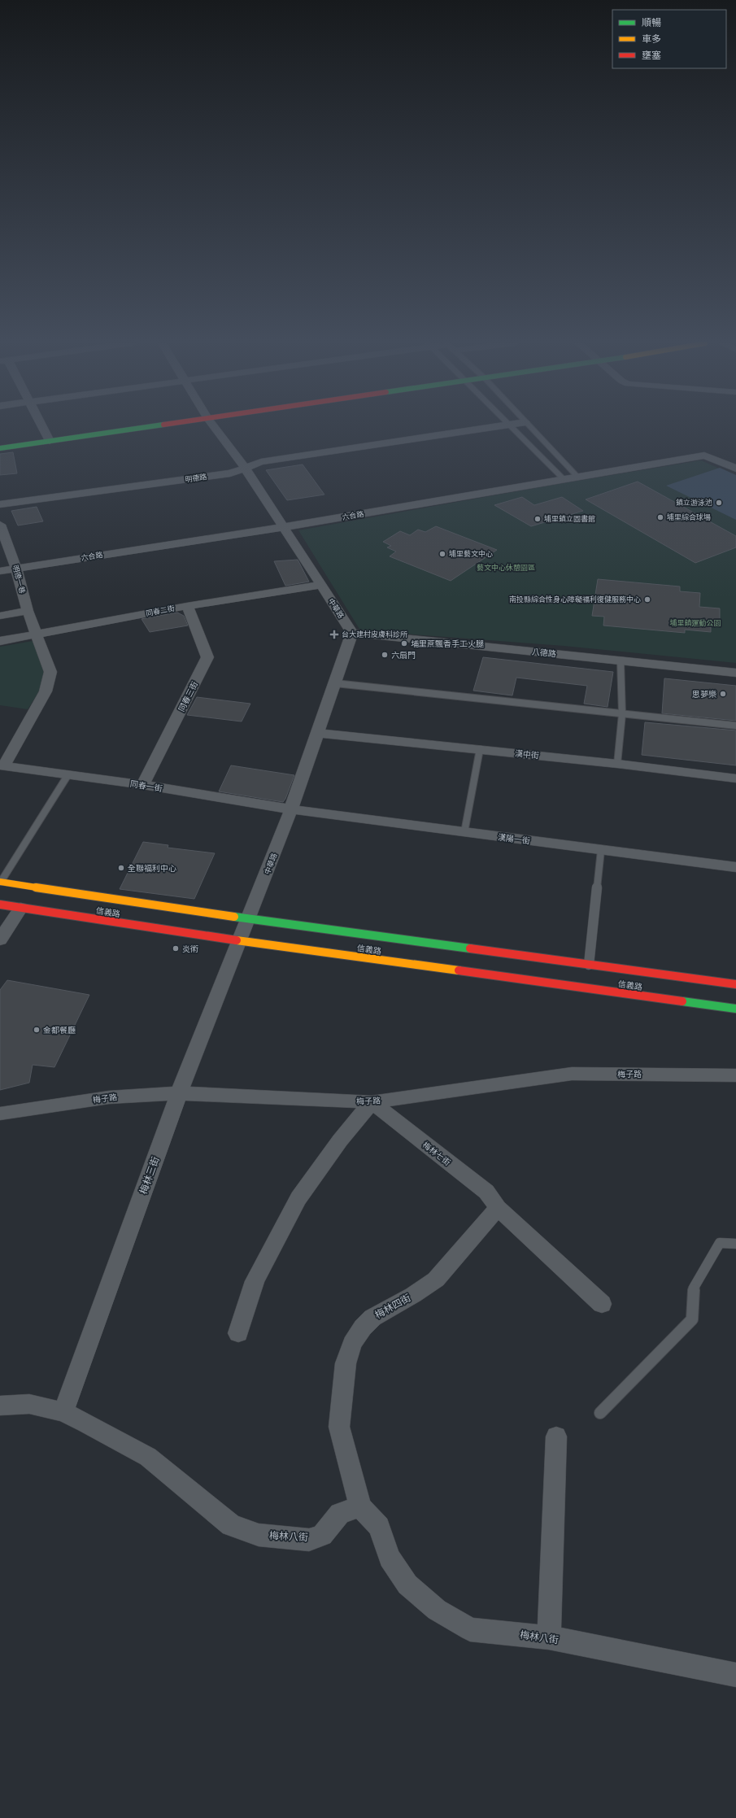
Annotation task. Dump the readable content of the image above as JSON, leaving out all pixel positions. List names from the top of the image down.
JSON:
{
  "streets": {
    "main road": ["信義路"],
    "street": [
      "明德路",
      "六合路",
      "明德一巷",
      "中華路",
      "同春二街",
      "八德路",
      "同春三街",
      "漢中街",
      "同春一街",
      "漢陽一街",
      "梅子路",
      "梅林七街",
      "梅林三街",
      "梅林四街",
      "梅林八街"
    ]
  },
  "crossings": [
    ["明德路", "中華路"],
    ["六合路", "明德一巷"],
    ["六合路", "中華路"],
    ["明德一巷", "同春二街"],
    ["明德一巷", "同春一街"],
    ["中華路", "同春二街"],
    ["中華路", "八德路"],
    ["中華路", "漢中街"],
    ["中華路", "同春一街"],
    ["中華路", "漢陽一街"],
    ["中華路", "信義路"],
    ["中華路", "梅林三街"],
    ["同春二街", "同春三街"],
    ["同春三街", "同春一街"],
    ["同春一街", "漢陽一街"],
    ["信義路", "梅林三街"],
    ["梅子路", "梅林七街"],
    ["梅子路", "梅林三街"],
    ["梅林七街", "梅林四街"],
    ["梅林三街", "梅林八街"],
    ["梅林四街", "梅林八街"]
  ],
  "parks": ["藝文中心休憩園區", "埔里鎮運動公園"],
  "places": {
    "other": [
      "鎮立游泳池",
      "埔里綜合球場",
      "埔里鎮立圖書館",
      "埔里藝文中心",
      "南投縣綜合性身心障礙福利復健服務中心",
      "埔里蔗飄香手工火腿",
      "六扇門",
      "思夢樂",
      "全聯福利中心",
      "炎術",
      "金都餐廳"
    ],
    "health": ["台大建村皮膚科診所"]
  },
  "legend": ["順暢", "車多", "壅塞"]
}
